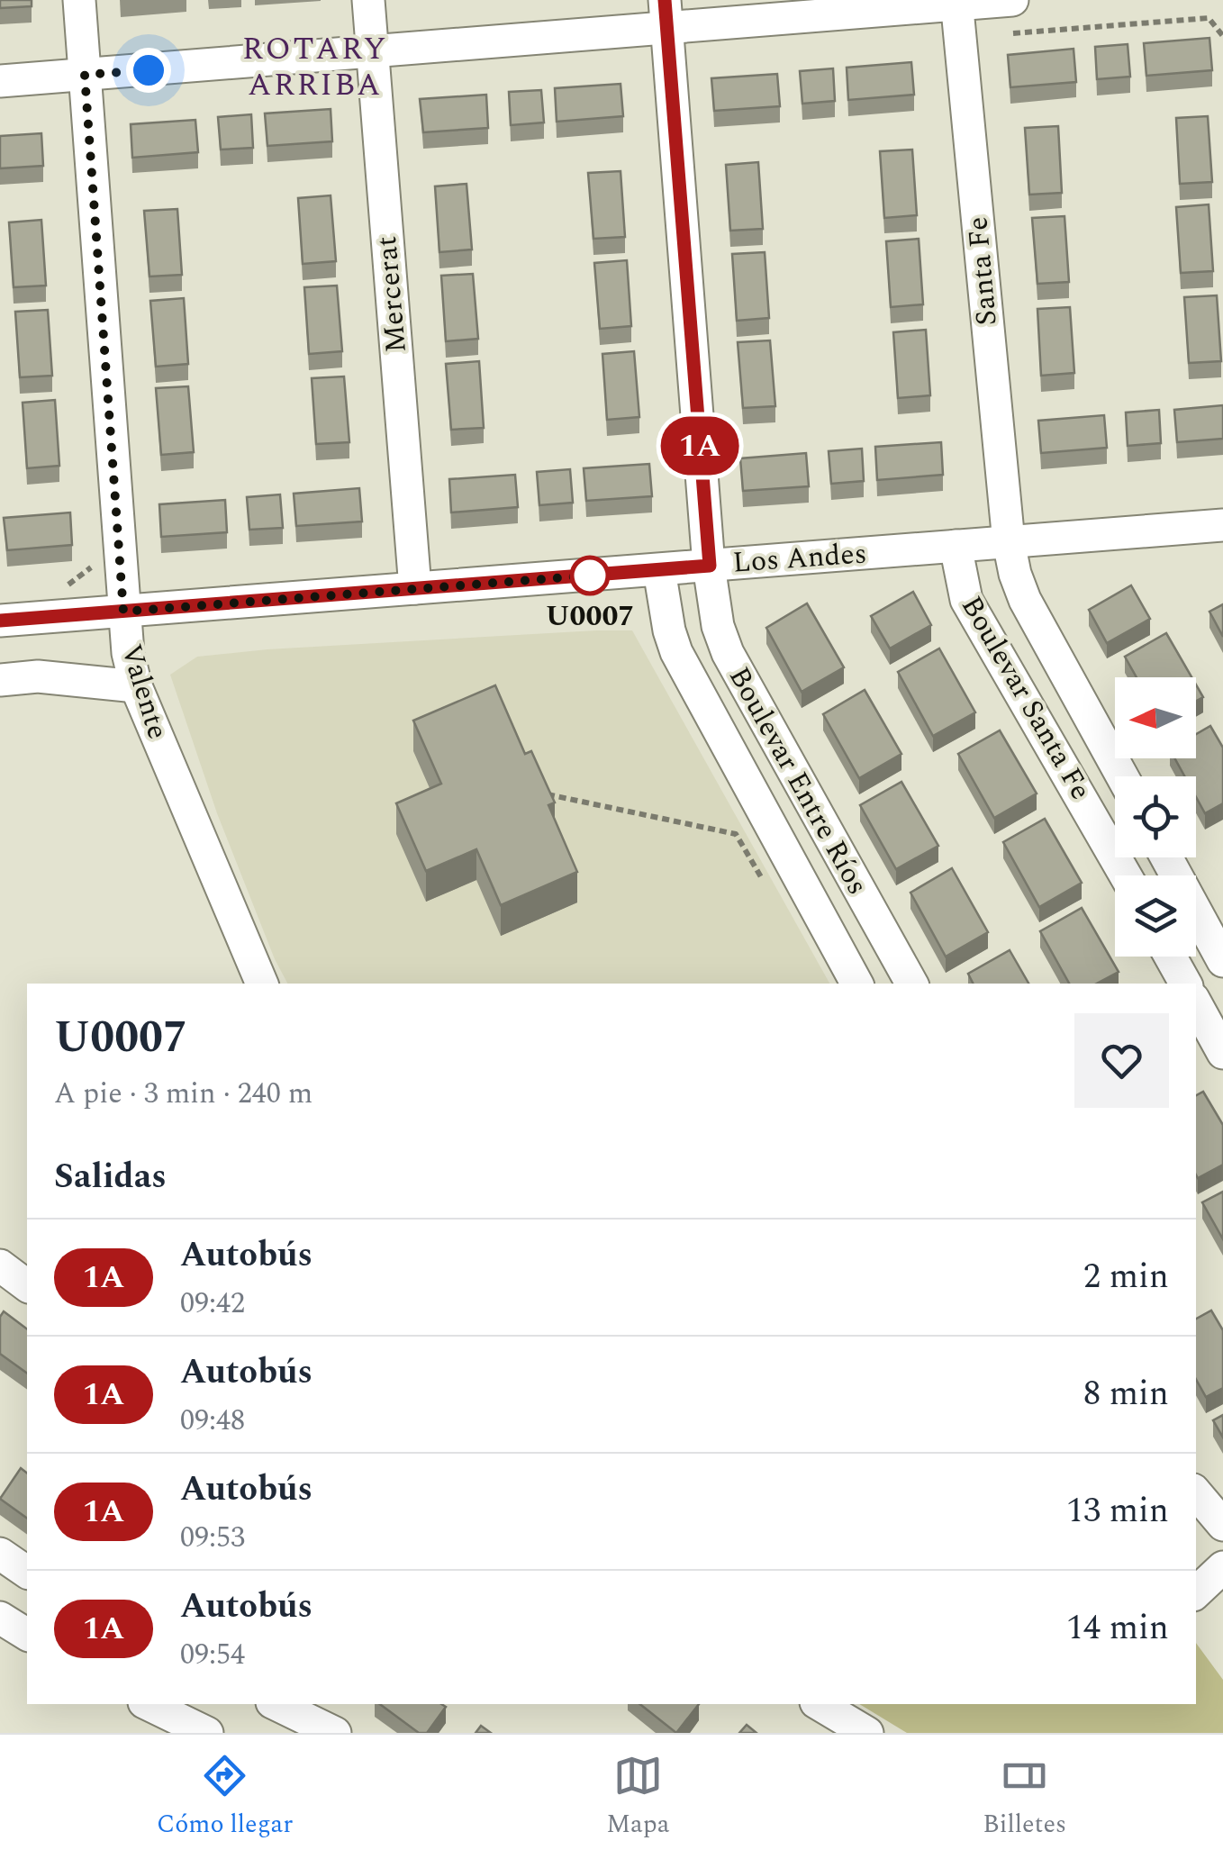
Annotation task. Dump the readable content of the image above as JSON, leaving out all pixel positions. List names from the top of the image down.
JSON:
{
  "streets": {
    "street": [
      "Santa Fe",
      "Mercerat",
      "Los Andes",
      "Valente",
      "Boulevar Santa Fe",
      "Boulevar Entre Ríos"
    ]
  },
  "crossings": [
    ["Santa Fe", "Los Andes"],
    ["Santa Fe", "Boulevar Santa Fe"],
    ["Mercerat", "Los Andes"],
    ["Los Andes", "Valente"],
    ["Los Andes", "Boulevar Santa Fe"],
    ["Los Andes", "Boulevar Entre Ríos"]
  ],
  "districts": ["ROTARY ARRIBA"],
  "places": ["U0007"],
  "lines": ["bus line 1A"],
  "north": "left",
  "page": {
    "on_map": "1A",
    "heading": [
      ["U0007", "A pie · 3 min · 240 m"],
      "Salidas"
    ],
    "list": [
      {
        "mark": "1A",
        "name": "Autobús",
        "note": "09:42",
        "value": "2 min"
      },
      {
        "mark": "1A",
        "name": "Autobús",
        "note": "09:48",
        "value": "8 min"
      },
      {
        "mark": "1A",
        "name": "Autobús",
        "note": "09:53",
        "value": "13 min"
      },
      {
        "mark": "1A",
        "name": "Autobús",
        "note": "09:54",
        "value": "14 min"
      }
    ],
    "tabs": ["Cómo llegar", "Mapa", "Billetes"]
  }
}
